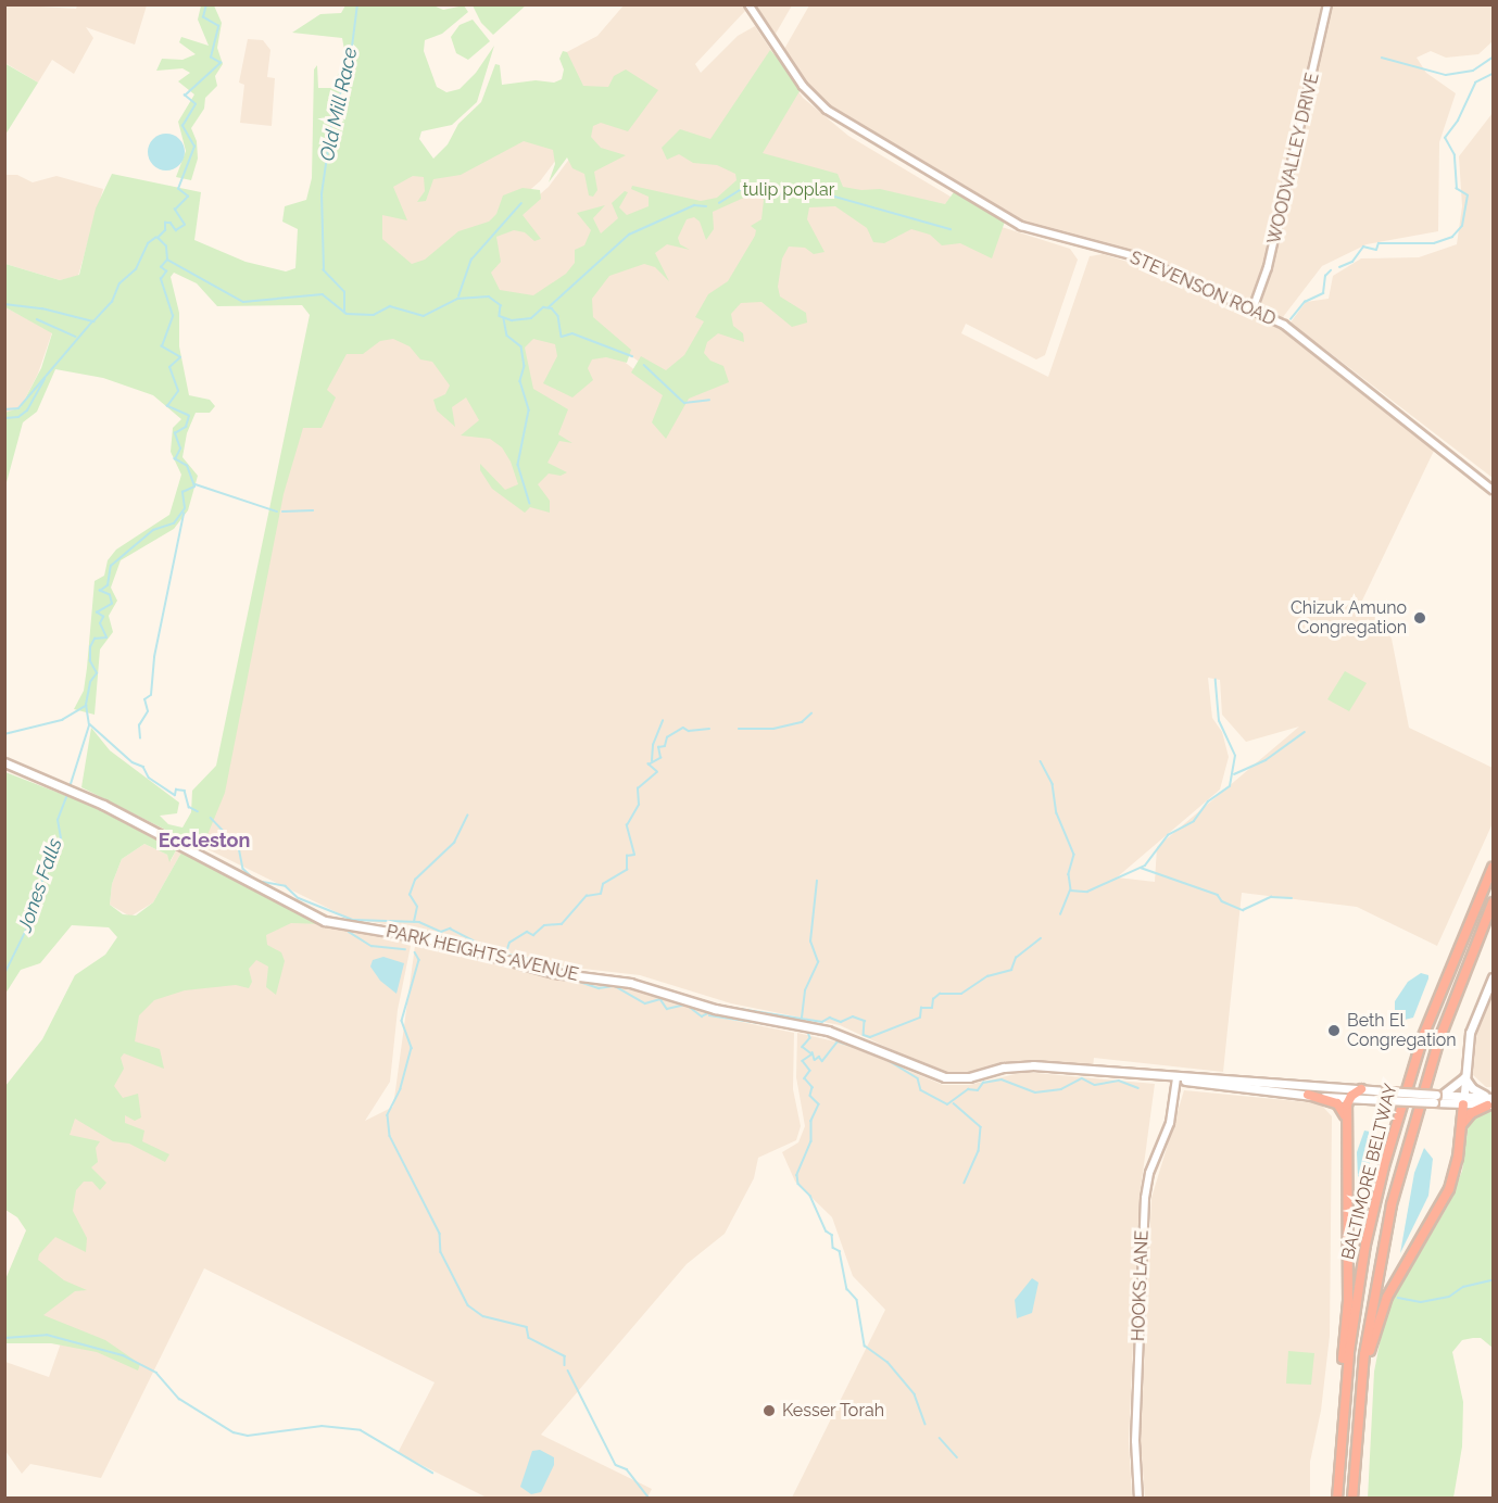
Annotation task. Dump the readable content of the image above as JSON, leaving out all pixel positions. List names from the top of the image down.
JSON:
{
  "streets": {
    "highway": ["BALTIMORE BELTWAY"],
    "main road": ["PARK HEIGHTS AVENUE"],
    "street": ["WOODVALLEY DRIVE", "STEVENSON ROAD", "HOOKS LANE"]
  },
  "crossings": [
    ["WOODVALLEY DRIVE", "STEVENSON ROAD"],
    ["PARK HEIGHTS AVENUE", "HOOKS LANE"]
  ],
  "districts": ["Eccleston"],
  "water": ["Old Mill Race", "Jones Falls"],
  "parks": ["tulip poplar"],
  "places": ["Chizuk Amuno Congregation", "Beth El Congregation", "Kesser Torah"]
}
